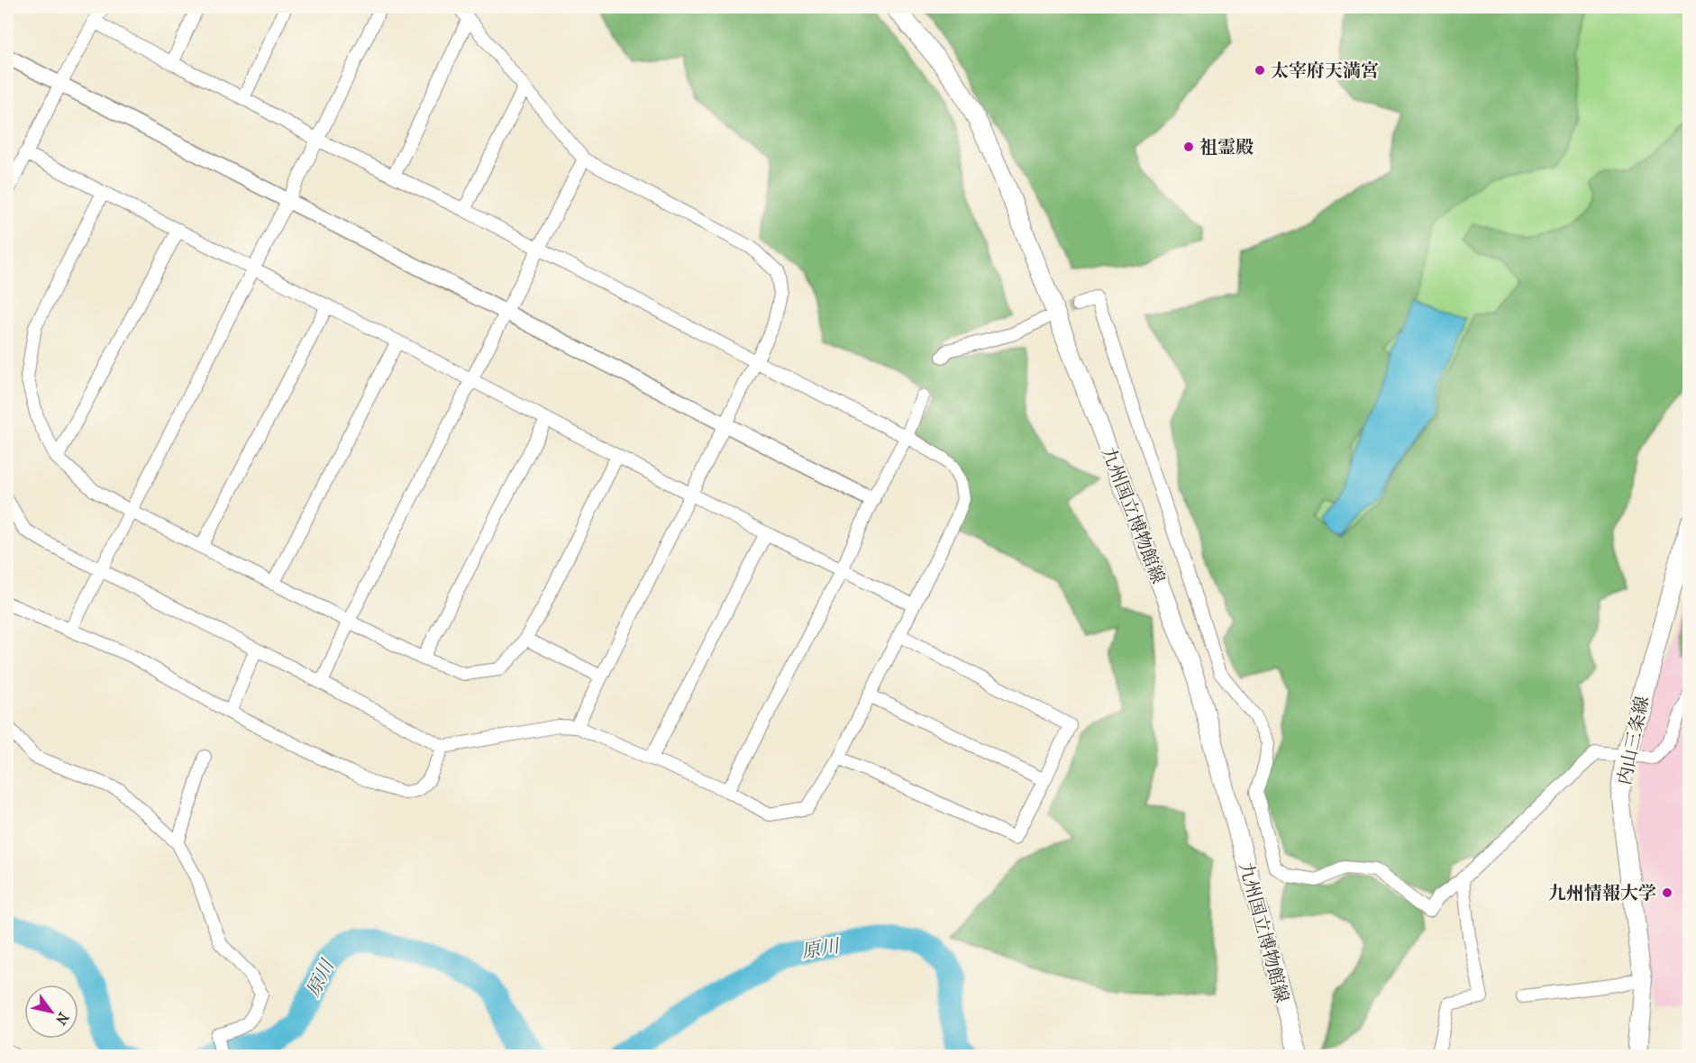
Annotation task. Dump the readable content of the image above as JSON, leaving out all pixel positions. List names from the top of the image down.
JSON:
{
  "streets": {
    "main road": ["九州国立博物館線", "内山三条線"]
  },
  "water": ["原川"],
  "places": ["太宰府天満宮", "祖霊殿", "九州情報大学"],
  "north": "bottom right"
}
